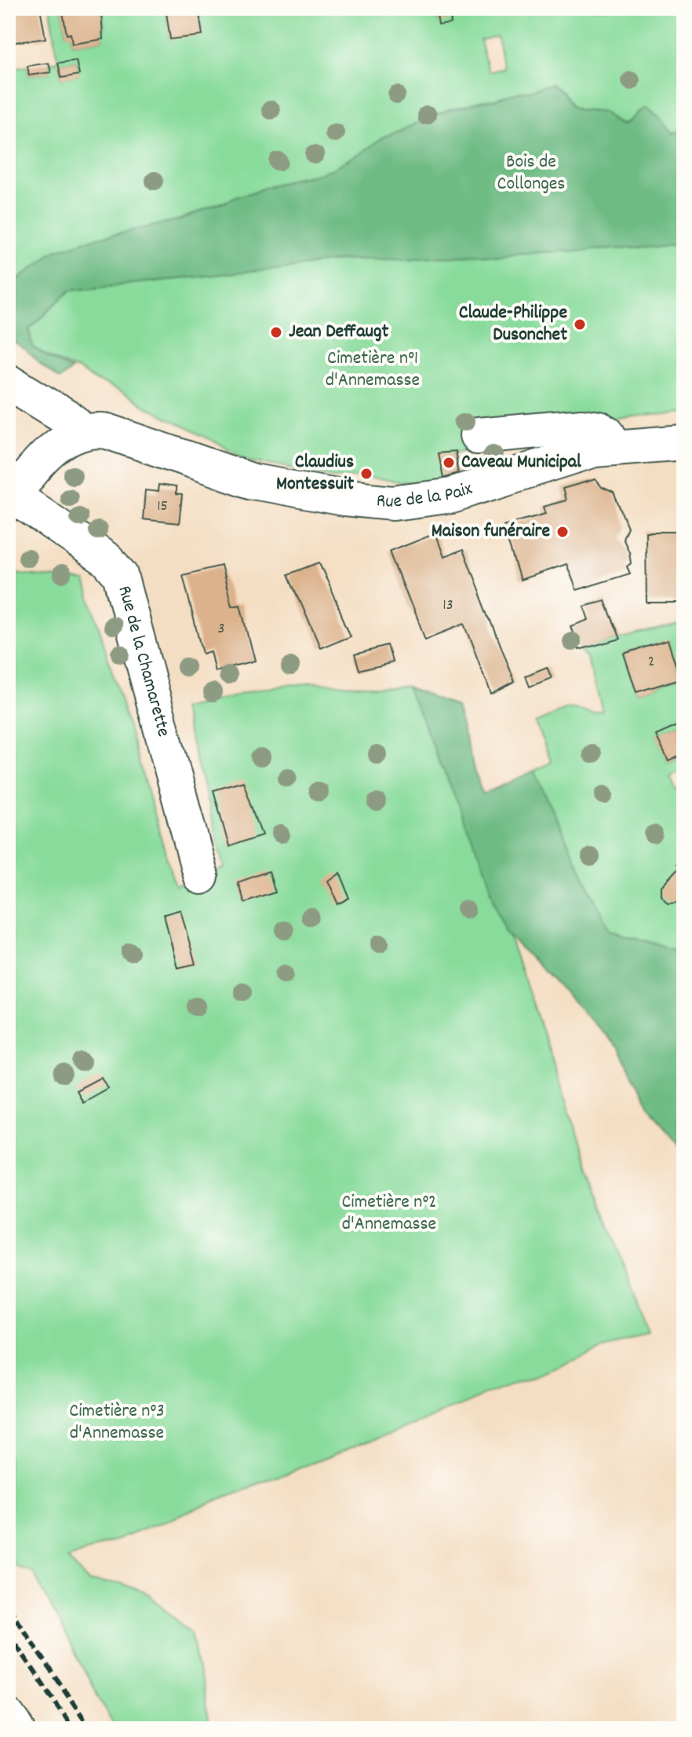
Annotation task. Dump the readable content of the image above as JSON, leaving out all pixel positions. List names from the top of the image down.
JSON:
{
  "streets": {
    "street": ["Rue de la Paix", "Rue de la Chamarette"]
  },
  "parks": [
    "Bois de Collonges",
    "Cimetière n°1 d'Annemasse",
    "Cimetière n°2 d'Annemasse",
    "Cimetière n°3 d'Annemasse"
  ],
  "places": [
    "Claude-Philippe Dusonchet",
    "Jean Deffaugt",
    "Caveau Municipal",
    "Claudius Montessuit",
    "Maison funéraire"
  ],
  "house_numbers": [
    "15",
    "13",
    "3",
    "2"
  ]
}
